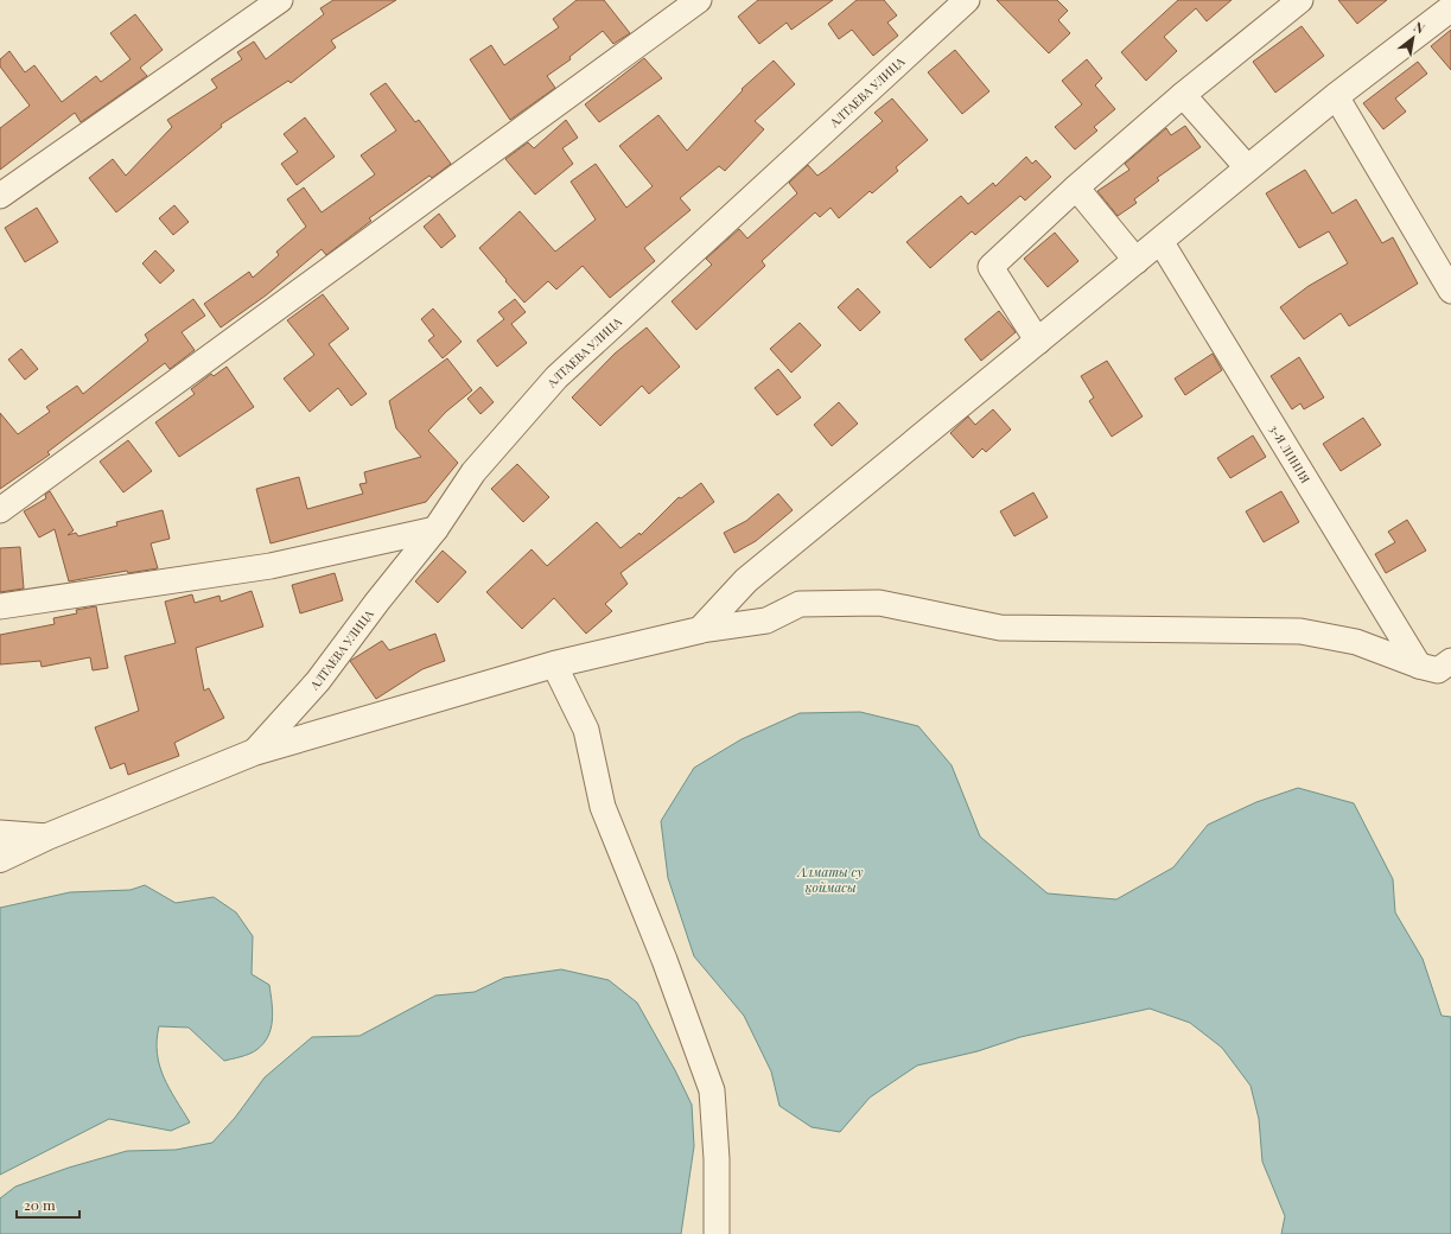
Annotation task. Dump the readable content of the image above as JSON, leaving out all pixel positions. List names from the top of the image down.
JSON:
{
  "streets": {
    "street": ["АЛТАЕВА УЛИЦА", "3-Я ЛИНИЯ"]
  },
  "water": ["Алматы су қоймасы"],
  "scale_bar": "20 m",
  "north": "top right"
}
